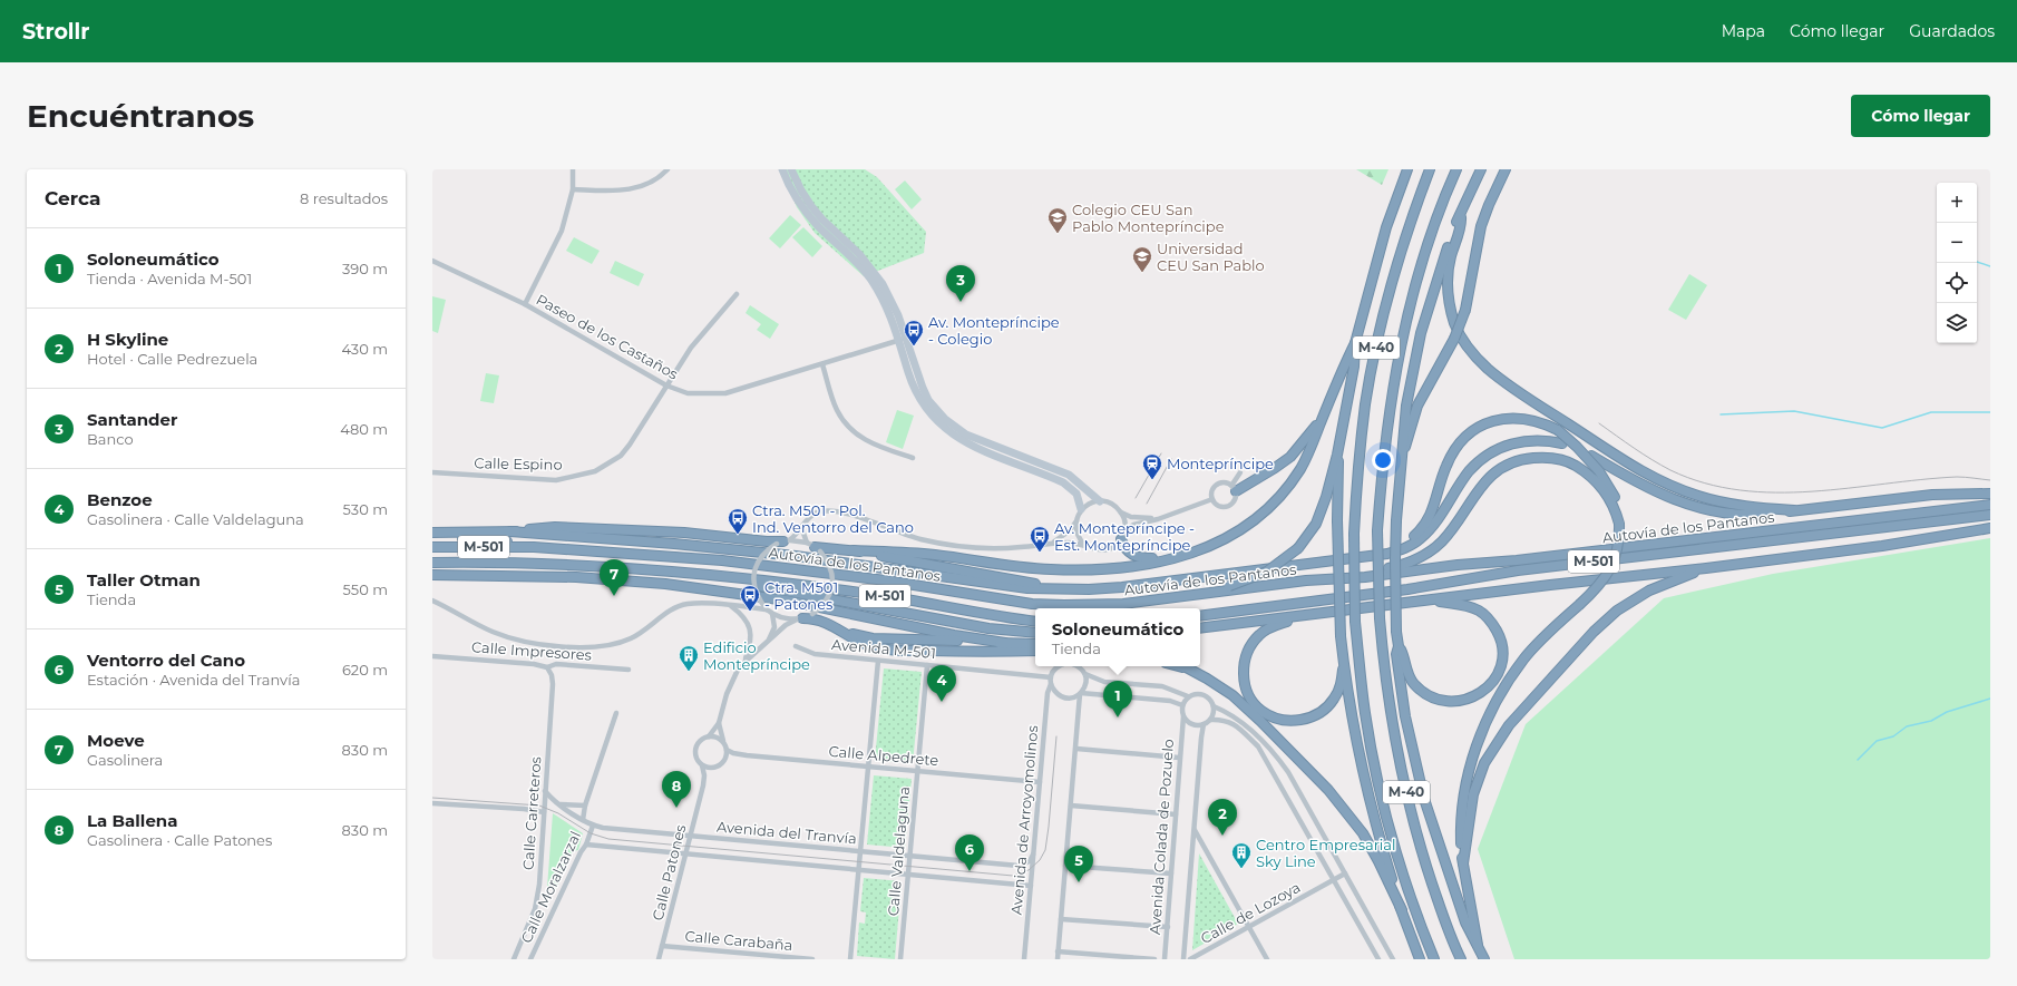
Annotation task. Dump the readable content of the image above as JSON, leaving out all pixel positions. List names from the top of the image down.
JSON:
{
  "streets": {
    "highway": ["M-40", "Autovía de los Pantanos", "M-501"],
    "street": [
      "Paseo de los Castaños",
      "Calle Espino",
      "Avenida M-501",
      "Calle Impresores",
      "Calle Alpedrete",
      "Calle Carreteros",
      "Avenida de Arroyomolinos",
      "Avenida del Tranvía",
      "Avenida Colada de Pozuelo",
      "Calle Valdelaguna",
      "Calle Patones",
      "Calle Moralzarzal",
      "Calle de Lozoya",
      "Calle Carabaña"
    ]
  },
  "crossings": [
    ["Paseo de los Castaños", "Calle Espino"],
    ["Avenida M-501", "Calle Valdelaguna"],
    ["Calle Impresores", "Calle Carreteros"],
    ["Calle Alpedrete", "Avenida de Arroyomolinos"],
    ["Calle Alpedrete", "Calle Valdelaguna"],
    ["Calle Alpedrete", "Calle Patones"],
    ["Calle Carreteros", "Avenida del Tranvía"],
    ["Avenida de Arroyomolinos", "Avenida del Tranvía"],
    ["Avenida del Tranvía", "Calle Valdelaguna"],
    ["Avenida del Tranvía", "Calle Patones"],
    ["Avenida del Tranvía", "Calle Moralzarzal"],
    ["Calle Patones", "Calle Carabaña"]
  ],
  "places": {
    "school or university": ["Colegio CEU San Pablo Montepríncipe", "Universidad CEU San Pablo"],
    "bus stop": [
      "Av. Montepríncipe - Colegio",
      "Ctra. M501 - Pol. Ind. Ventorro del Cano",
      "Av. Montepríncipe - Est. Montepríncipe",
      "Ctra. M501 - Patones"
    ],
    "station": ["Montepríncipe"],
    "building": ["Edificio Montepríncipe", "Centro Empresarial Sky Line"]
  },
  "page": {
    "header": "Strollr",
    "nav": ["Mapa", "Cómo llegar", "Guardados"],
    "buttons": "Cómo llegar",
    "title": "Encuéntranos",
    "heading": ["Cerca", "8 resultados"],
    "map_buttons": ["+", "−"],
    "list": [
      {
        "mark": "1",
        "name": "Soloneumático",
        "note": "Tienda · Avenida M-501",
        "value": "390 m"
      },
      {
        "mark": "2",
        "name": "H Skyline",
        "note": "Hotel · Calle Pedrezuela",
        "value": "430 m"
      },
      {
        "mark": "3",
        "name": "Santander",
        "note": "Banco",
        "value": "480 m"
      },
      {
        "mark": "4",
        "name": "Benzoe",
        "note": "Gasolinera · Calle Valdelaguna",
        "value": "530 m"
      },
      {
        "mark": "5",
        "name": "Taller Otman",
        "note": "Tienda",
        "value": "550 m"
      },
      {
        "mark": "6",
        "name": "Ventorro del Cano",
        "note": "Estación · Avenida del Tranvía",
        "value": "620 m"
      },
      {
        "mark": "7",
        "name": "Moeve",
        "note": "Gasolinera",
        "value": "830 m"
      },
      {
        "mark": "8",
        "name": "La Ballena",
        "note": "Gasolinera · Calle Patones",
        "value": "830 m"
      }
    ],
    "pins": [
      "3",
      "7",
      "4",
      "1",
      "8",
      "2",
      "6",
      "5"
    ],
    "popup": ["Soloneumático", "Tienda"]
  }
}
